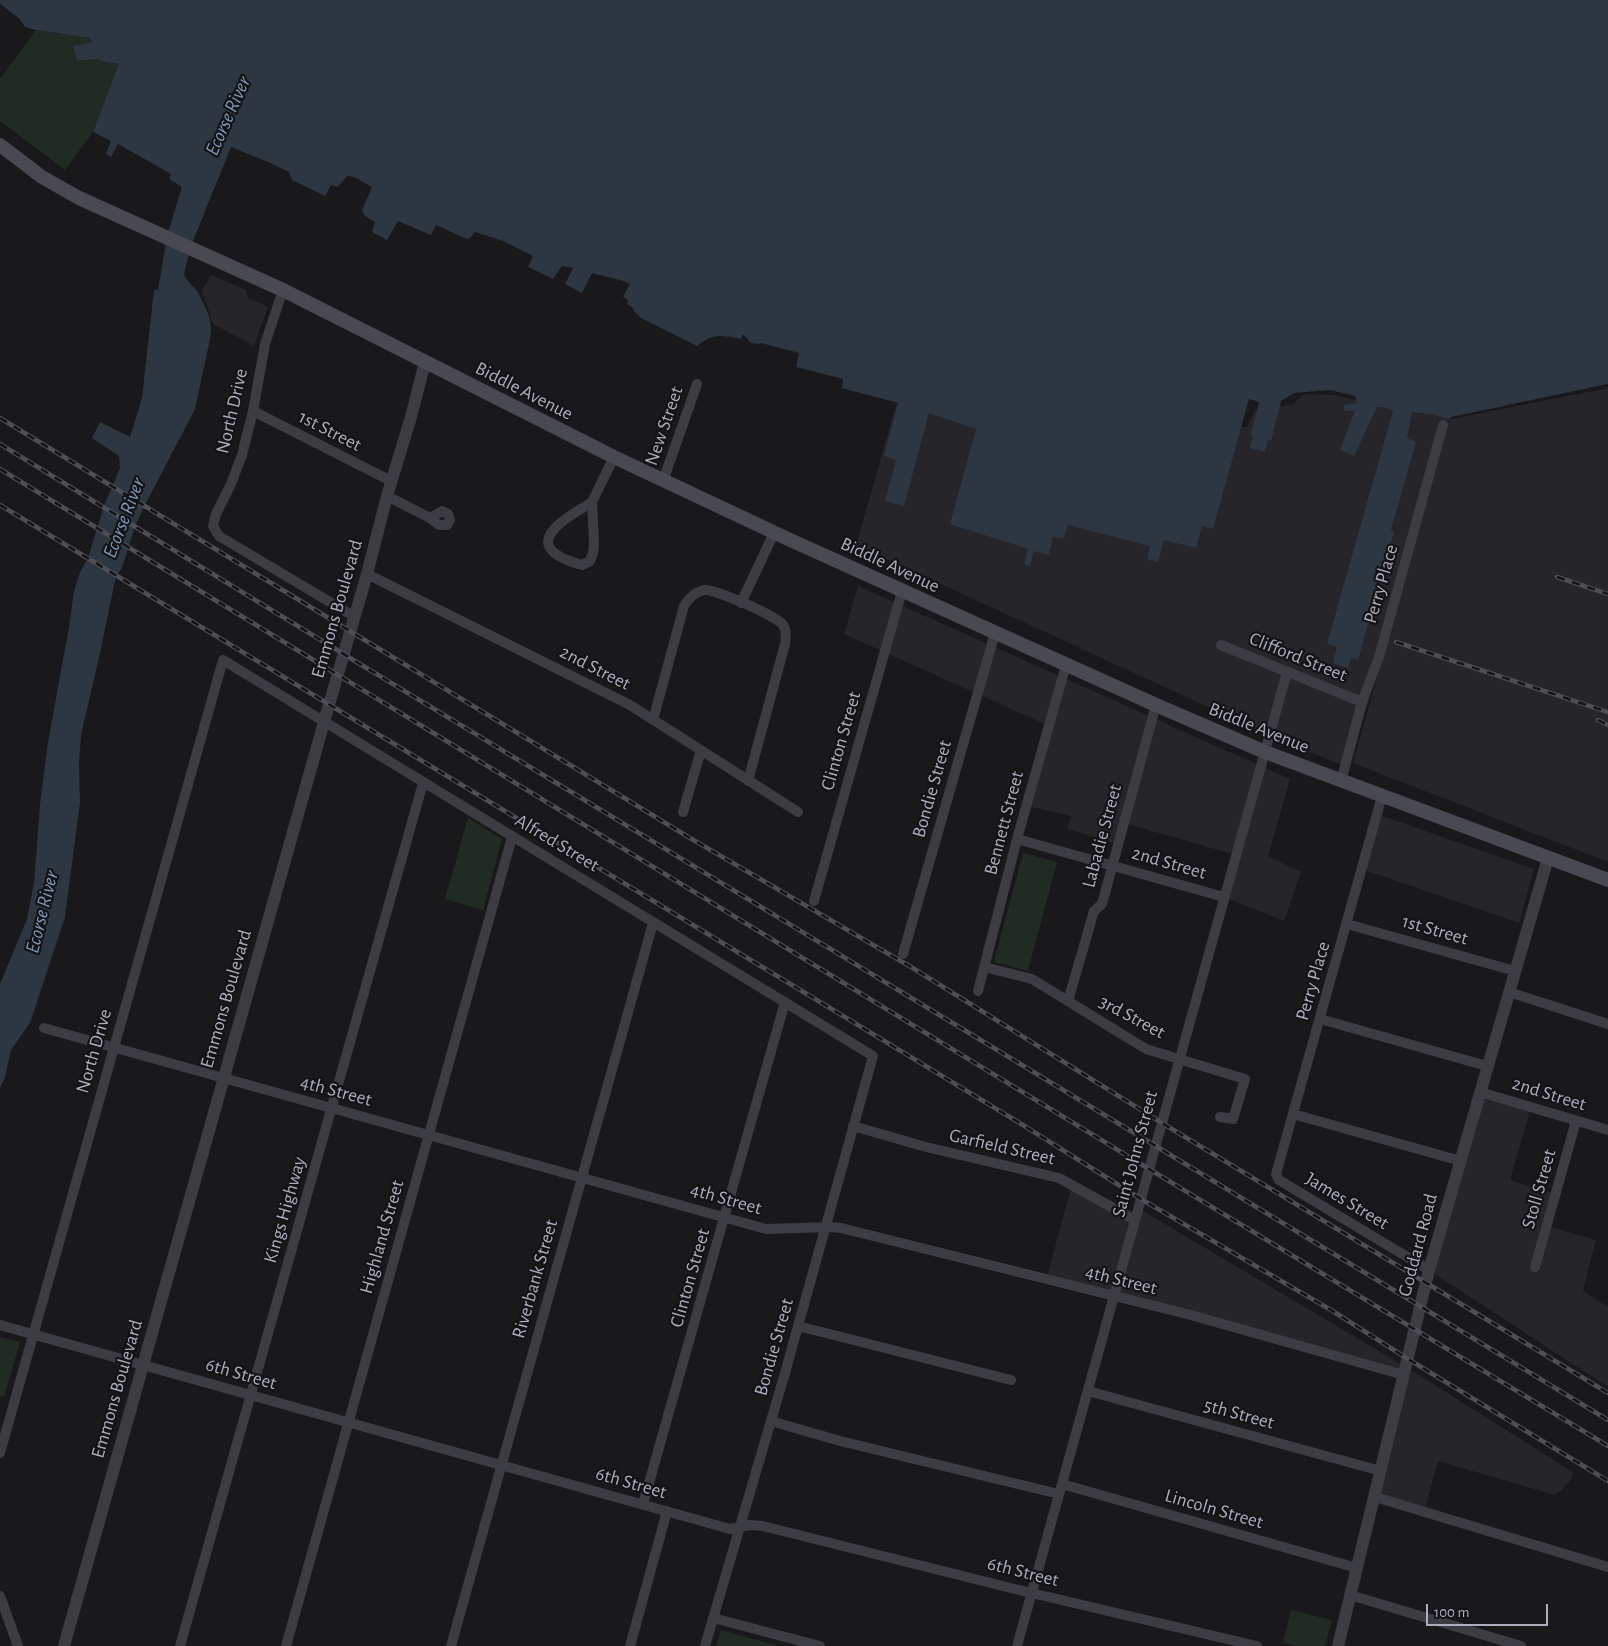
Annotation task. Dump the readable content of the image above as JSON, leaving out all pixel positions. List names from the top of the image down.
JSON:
{
  "streets": {
    "main road": ["Biddle Avenue"],
    "street": [
      "North Drive",
      "New Street",
      "1st Street",
      "Perry Place",
      "Emmons Boulevard",
      "Clifford Street",
      "2nd Street",
      "Clinton Street",
      "Bondie Street",
      "Bennett Street",
      "Labadie Street",
      "Alfred Street",
      "3rd Street",
      "4th Street",
      "Garfield Street",
      "Saint Johns Street",
      "Stoll Street",
      "James Street",
      "Kings Highway",
      "Highland Street",
      "Goddard Road",
      "Riverbank Street",
      "6th Street",
      "5th Street",
      "Lincoln Street"
    ]
  },
  "crossings": [
    ["Biddle Avenue", "North Drive"],
    ["Biddle Avenue", "New Street"],
    ["Biddle Avenue", "Perry Place"],
    ["Biddle Avenue", "Emmons Boulevard"],
    ["Biddle Avenue", "Clinton Street"],
    ["Biddle Avenue", "Bondie Street"],
    ["Biddle Avenue", "Bennett Street"],
    ["Biddle Avenue", "Labadie Street"],
    ["Biddle Avenue", "Saint Johns Street"],
    ["Biddle Avenue", "Goddard Road"],
    ["North Drive", "1st Street"],
    ["North Drive", "Emmons Boulevard"],
    ["North Drive", "Alfred Street"],
    ["North Drive", "4th Street"],
    ["North Drive", "6th Street"],
    ["1st Street", "Perry Place"],
    ["1st Street", "Emmons Boulevard"],
    ["1st Street", "Goddard Road"],
    ["Perry Place", "Clifford Street"],
    ["Perry Place", "James Street"],
    ["Emmons Boulevard", "2nd Street"],
    ["Emmons Boulevard", "Alfred Street"],
    ["Emmons Boulevard", "4th Street"],
    ["Emmons Boulevard", "6th Street"],
    ["Clifford Street", "Saint Johns Street"],
    ["2nd Street", "Bennett Street"],
    ["2nd Street", "Labadie Street"],
    ["2nd Street", "Saint Johns Street"],
    ["2nd Street", "Stoll Street"],
    ["2nd Street", "Goddard Road"],
    ["Clinton Street", "Alfred Street"],
    ["Clinton Street", "4th Street"],
    ["Clinton Street", "6th Street"],
    ["Bondie Street", "Alfred Street"],
    ["Bondie Street", "4th Street"],
    ["Bondie Street", "Garfield Street"],
    ["Bondie Street", "6th Street"],
    ["Bondie Street", "Lincoln Street"],
    ["Bennett Street", "3rd Street"],
    ["Labadie Street", "3rd Street"],
    ["Alfred Street", "Kings Highway"],
    ["Alfred Street", "Highland Street"],
    ["Alfred Street", "Riverbank Street"],
    ["3rd Street", "Saint Johns Street"],
    ["4th Street", "Saint Johns Street"],
    ["4th Street", "Kings Highway"],
    ["4th Street", "Highland Street"],
    ["4th Street", "Goddard Road"],
    ["4th Street", "Riverbank Street"],
    ["Garfield Street", "Saint Johns Street"],
    ["Saint Johns Street", "6th Street"],
    ["Saint Johns Street", "5th Street"],
    ["Saint Johns Street", "Lincoln Street"],
    ["James Street", "Goddard Road"],
    ["Kings Highway", "6th Street"],
    ["Highland Street", "6th Street"],
    ["Goddard Road", "5th Street"],
    ["Goddard Road", "Lincoln Street"],
    ["Riverbank Street", "6th Street"]
  ],
  "water": ["Ecorse River"],
  "scale_bar": "100 m"
}
